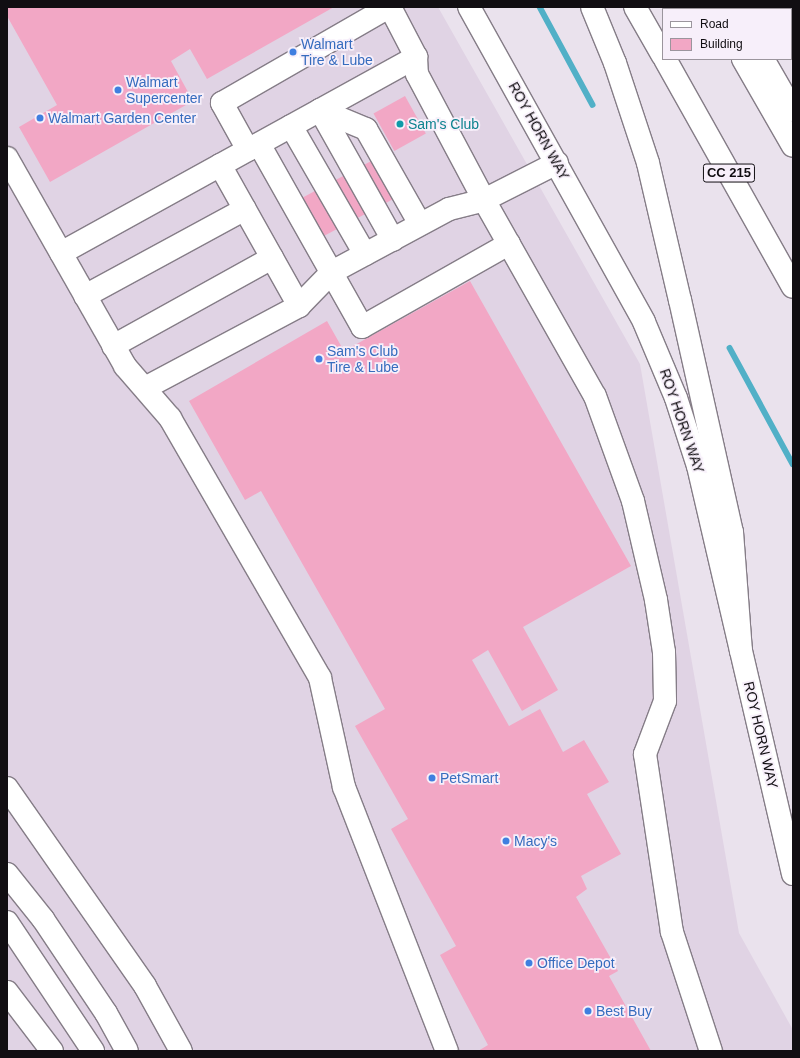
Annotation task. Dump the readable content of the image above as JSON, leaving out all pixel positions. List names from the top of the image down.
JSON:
{
  "streets": {
    "main road": ["ROY HORN WAY", "CC 215"]
  },
  "places": [
    "Walmart Tire & Lube",
    "Walmart Supercenter",
    "Walmart Garden Center",
    "Sam's Club",
    "Sam's Club Tire & Lube",
    "PetSmart",
    "Macy's",
    "Office Depot",
    "Best Buy"
  ],
  "legend": ["Road", "Building"]
}
